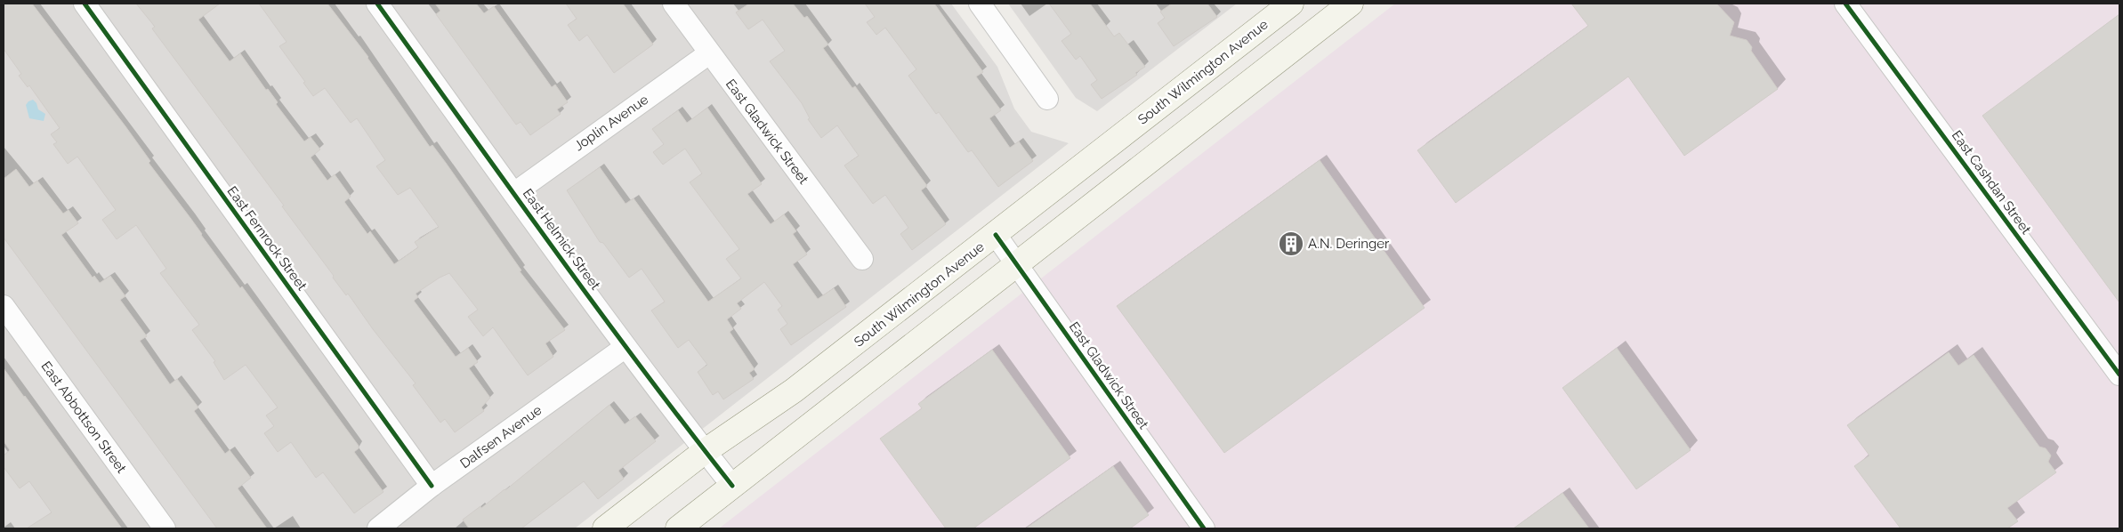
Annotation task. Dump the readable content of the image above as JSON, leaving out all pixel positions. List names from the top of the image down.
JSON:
{
  "streets": {
    "main road": ["South Wilmington Avenue"],
    "street": [
      "Joplin Avenue",
      "East Gladwick Street",
      "East Cashdan Street",
      "East Fernrock Street",
      "East Helmick Street",
      "East Abbottson Street",
      "Dalfsen Avenue"
    ]
  },
  "crossings": [
    ["South Wilmington Avenue", "East Gladwick Street"],
    ["South Wilmington Avenue", "East Helmick Street"],
    ["Joplin Avenue", "East Gladwick Street"],
    ["Joplin Avenue", "East Helmick Street"],
    ["East Fernrock Street", "Dalfsen Avenue"],
    ["East Helmick Street", "Dalfsen Avenue"]
  ],
  "places": {
    "building": ["A.N. Deringer"]
  }
}
